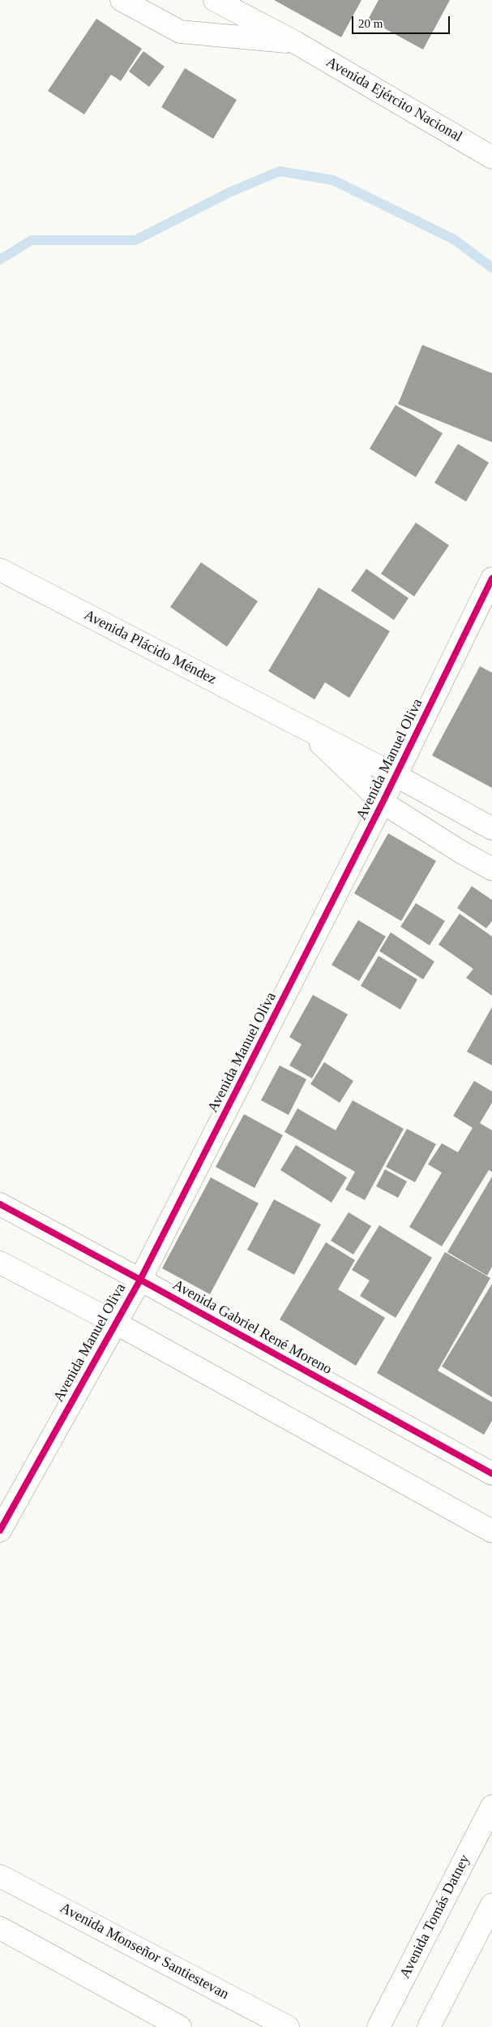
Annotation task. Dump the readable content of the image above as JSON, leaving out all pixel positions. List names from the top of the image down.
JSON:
{
  "streets": {
    "street": [
      "Avenida Ejército Nacional",
      "Avenida Plácido Méndez",
      "Avenida Manuel Oliva",
      "Avenida Gabriel René Moreno",
      "Avenida Tomás Datney",
      "Avenida Monseñor Santiestevan"
    ]
  },
  "crossings": [
    ["Avenida Plácido Méndez", "Avenida Manuel Oliva"],
    ["Avenida Manuel Oliva", "Avenida Gabriel René Moreno"]
  ],
  "scale_bar": "20 m"
}
